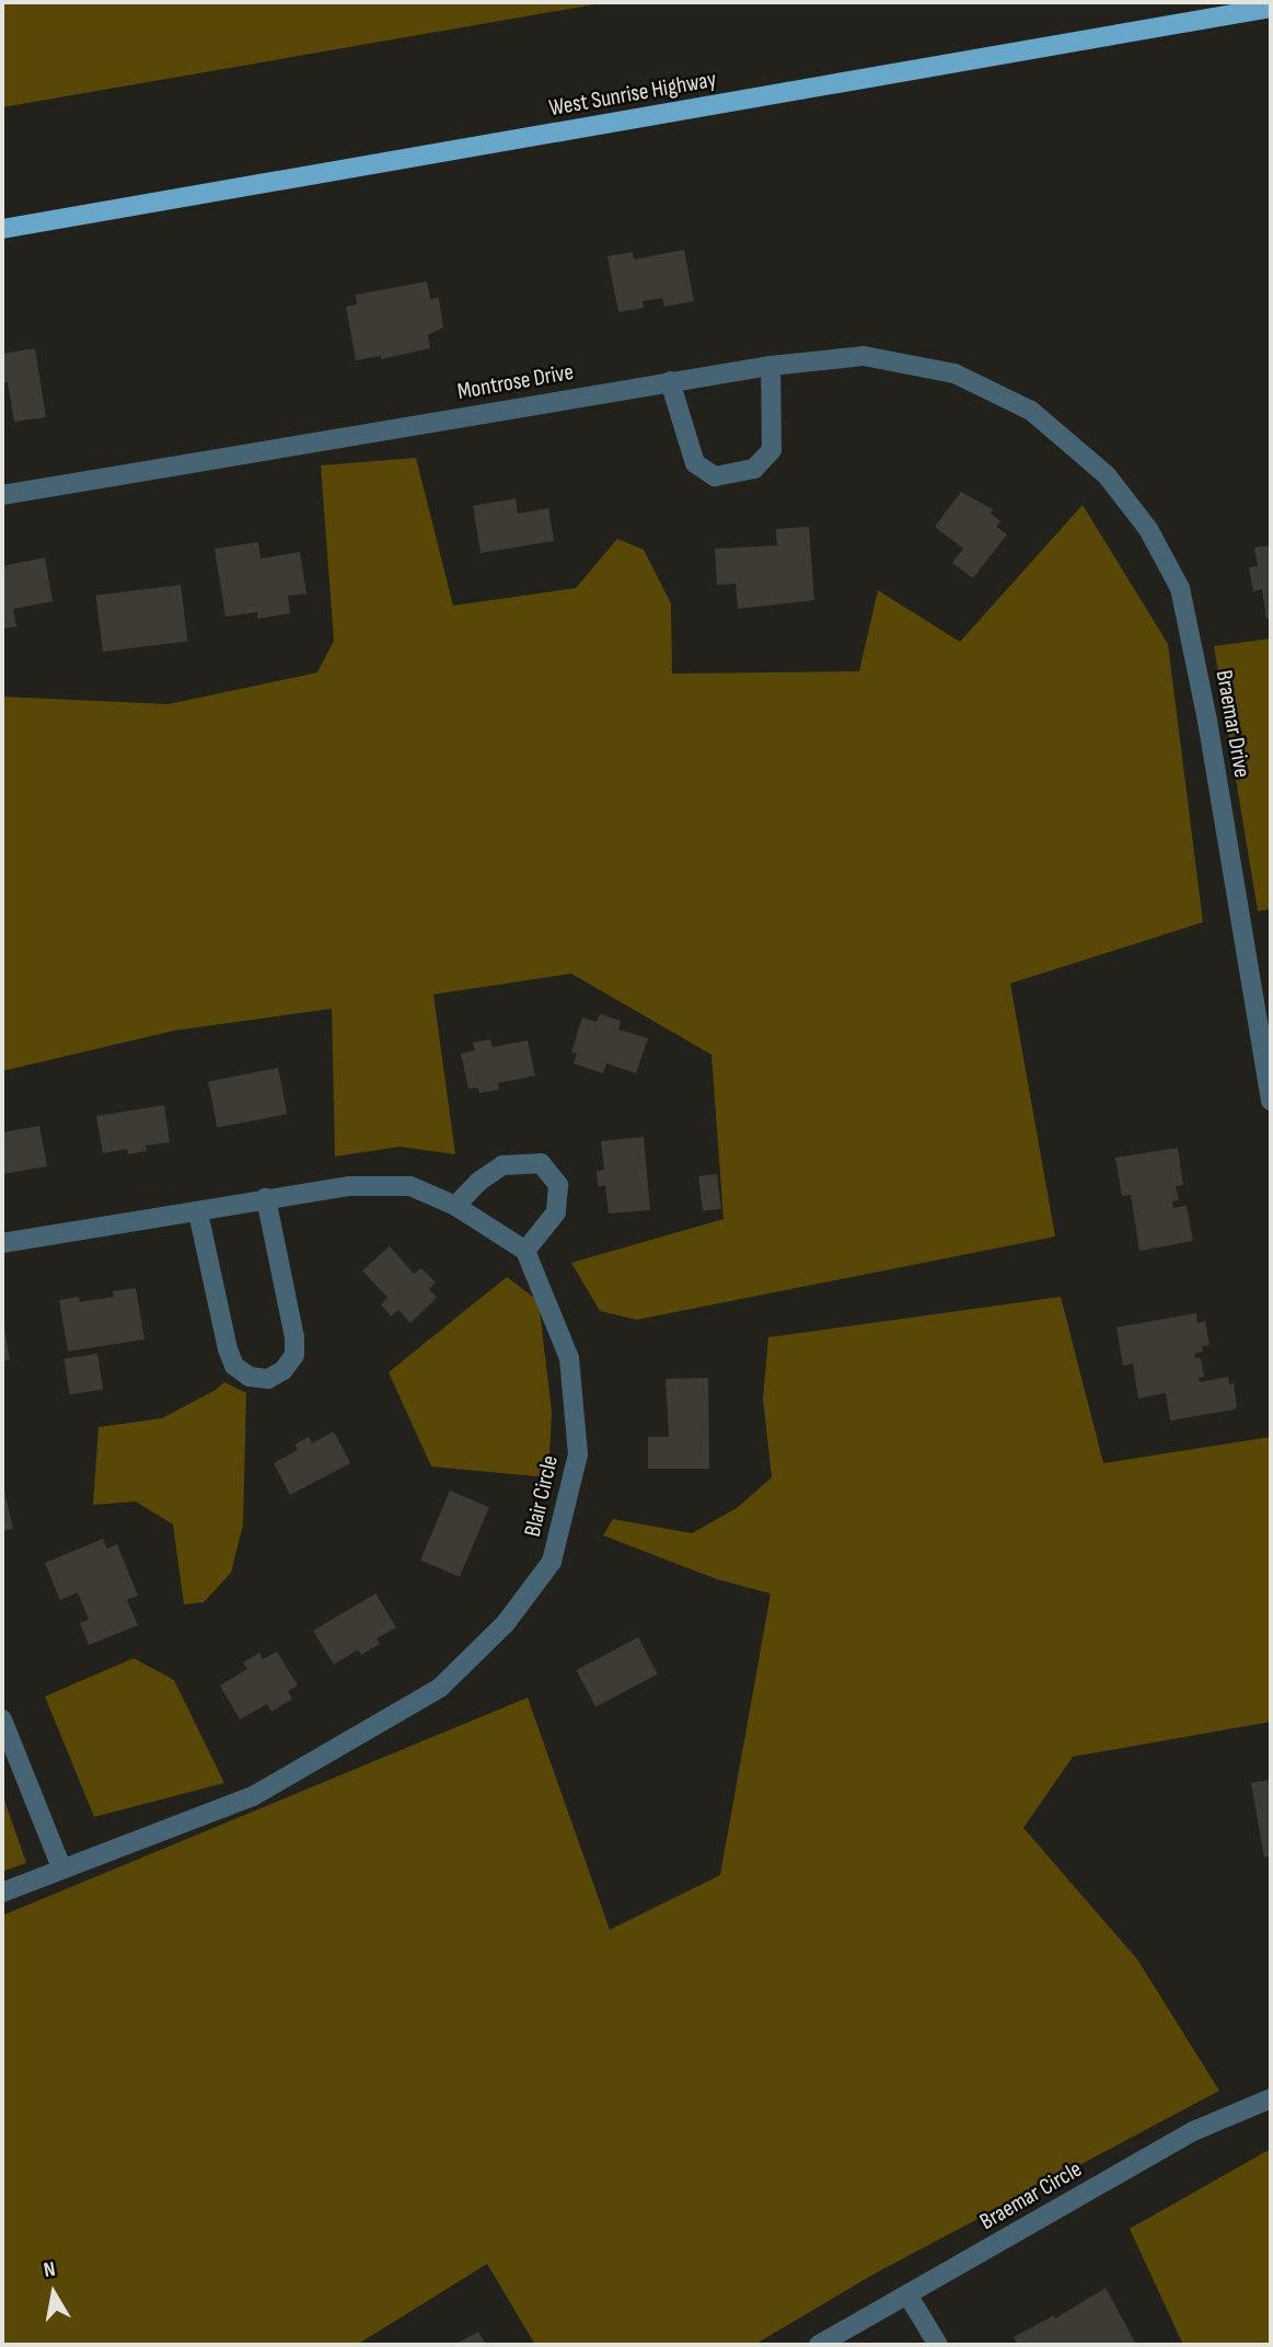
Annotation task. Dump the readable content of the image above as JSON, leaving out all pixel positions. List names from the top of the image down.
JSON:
{
  "streets": {
    "main road": ["West Sunrise Highway"],
    "street": [
      "Montrose Drive",
      "Braemar Drive",
      "Blair Circle",
      "Braemar Circle"
    ]
  },
  "crossings": [
    ["Montrose Drive", "Braemar Drive"]
  ],
  "north": "top"
}
